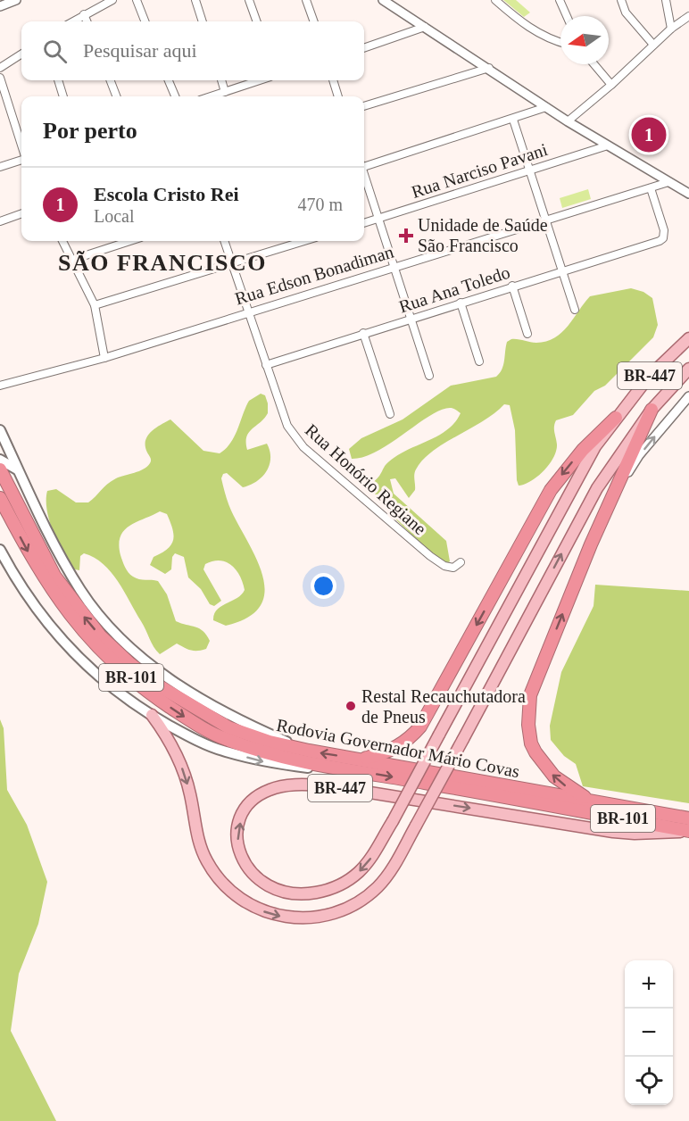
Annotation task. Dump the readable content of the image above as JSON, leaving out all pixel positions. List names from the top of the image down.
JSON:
{
  "streets": {
    "highway": ["BR-101", "Rodovia Governador Mário Covas"],
    "main road": ["BR-447"],
    "street": [
      "Rua Narciso Pavani",
      "Rua Edson Bonadiman",
      "Rua Ana Toledo",
      "Rua Honório Regiane"
    ]
  },
  "crossings": [
    ["Rua Edson Bonadiman", "Rua Ana Toledo"],
    ["Rua Edson Bonadiman", "Rua Honório Regiane"],
    ["Rua Ana Toledo", "Rua Honório Regiane"],
    ["BR-447", "Rodovia Governador Mário Covas"]
  ],
  "districts": ["SÃO FRANCISCO"],
  "places": {
    "health": ["Unidade de Saúde São Francisco"],
    "other": ["Restal Recauchutadora de Pneus"]
  },
  "north": "left",
  "page": {
    "search": "Pesquisar aqui",
    "heading": "Por perto",
    "pins": "1",
    "list": [
      {
        "mark": "1",
        "name": "Escola Cristo Rei",
        "note": "Local",
        "value": "470 m"
      }
    ],
    "map_buttons": ["+", "−"]
  }
}
